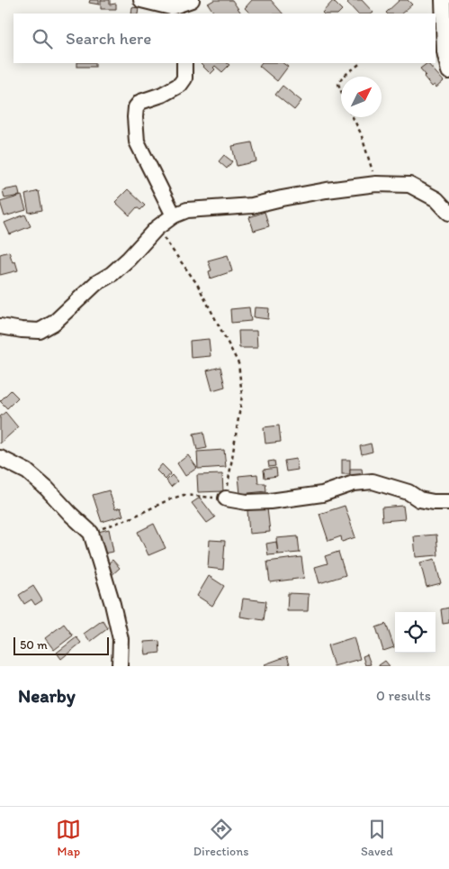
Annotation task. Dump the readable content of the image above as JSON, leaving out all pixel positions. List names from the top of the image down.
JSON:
{
  "scale_bar": "50 m",
  "north": "top right",
  "page": {
    "search": "Search here",
    "scale": "50 m",
    "heading": ["Nearby", "0 results"],
    "nav": ["Map", "Directions", "Saved"]
  }
}
